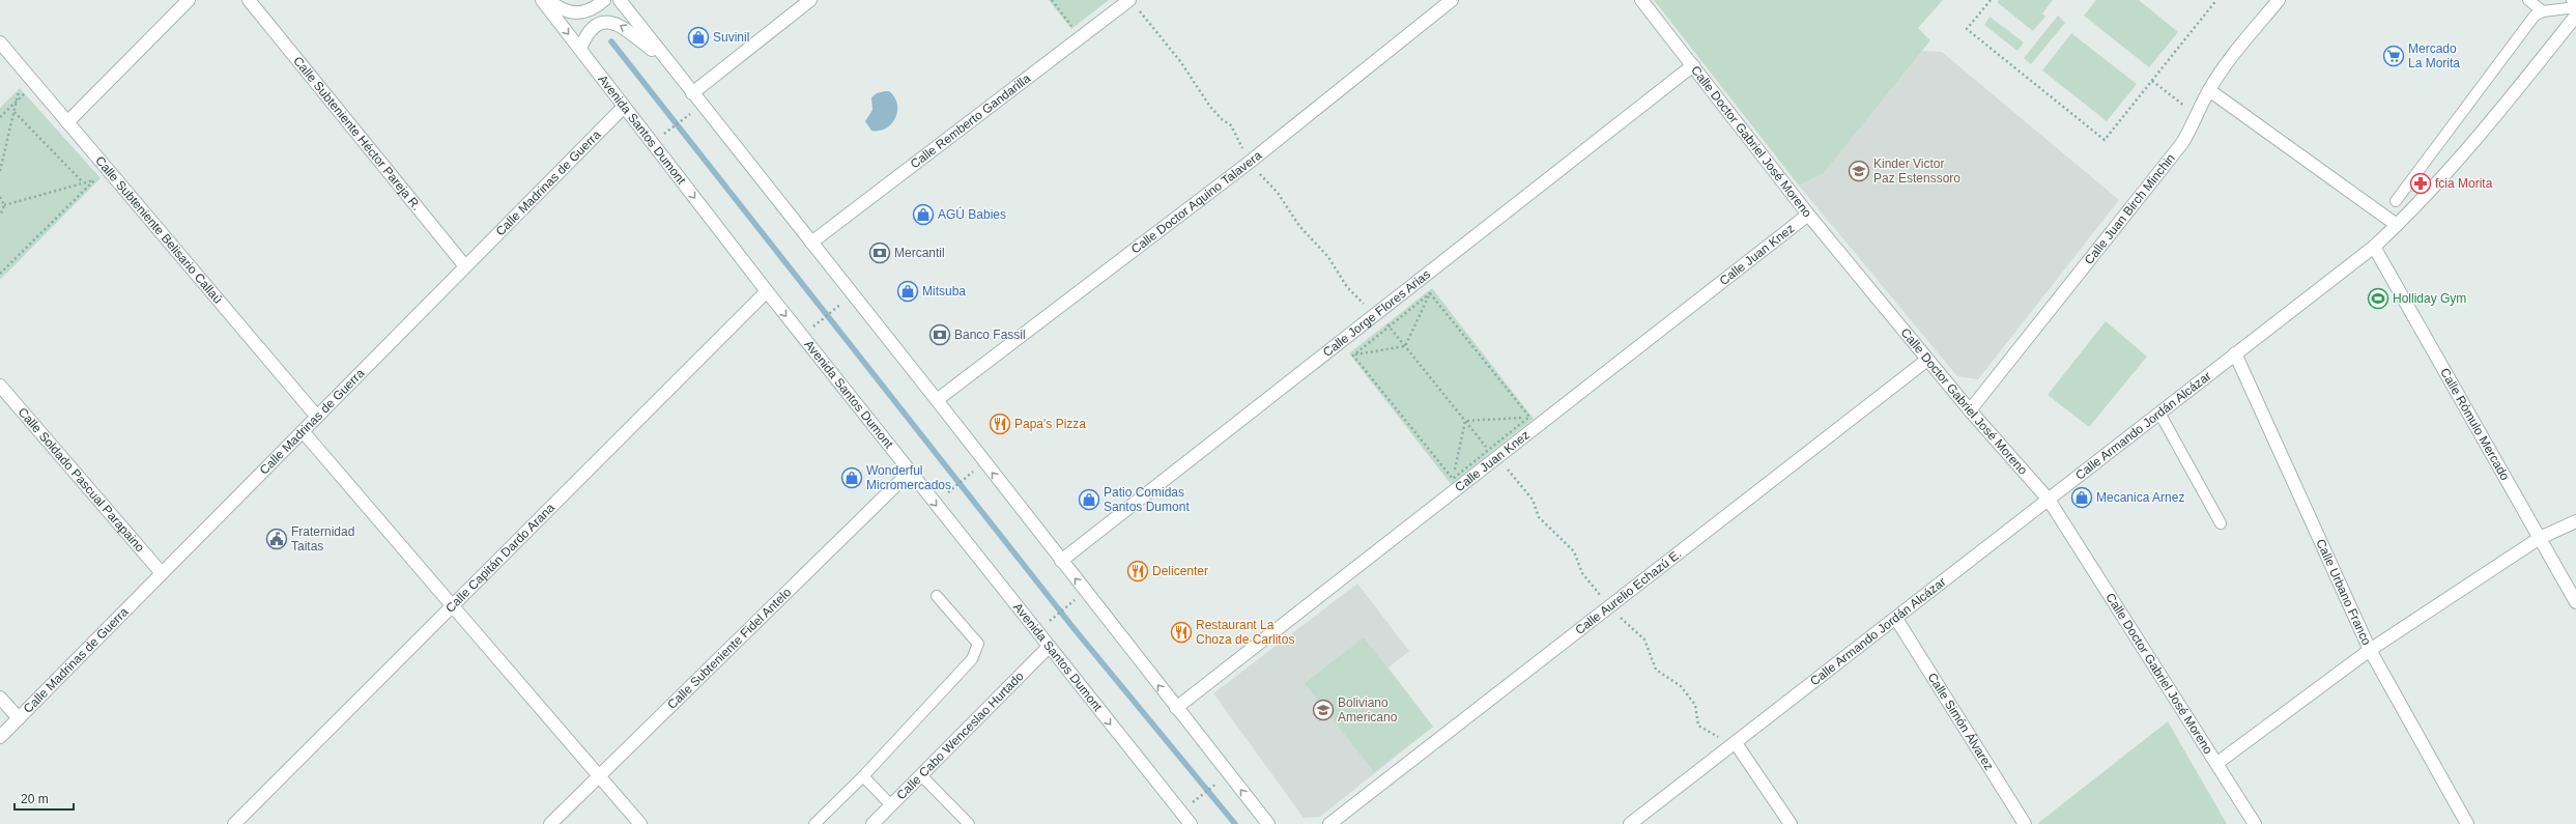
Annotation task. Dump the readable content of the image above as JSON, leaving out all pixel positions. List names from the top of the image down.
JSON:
{
  "streets": {
    "street": [
      "Calle Remberto Gandarilla",
      "Avenida Santos Dumont",
      "Calle Subteniente Héctor Pareja R.",
      "Calle Doctor Gabriel José Moreno",
      "Calle Madrinas de Guerra",
      "Calle Doctor Aquino Talavera",
      "Calle Juan Birch Minchin",
      "Calle Subteniente Belisario Callaú",
      "Calle Juan Knez",
      "Calle Jorge Flores Arias",
      "Calle Rómulo Mercado",
      "Calle Armando Jordán Alcázar",
      "Calle Soldado Pascual Parapaino",
      "Calle Capitán Dardo Arana",
      "Calle Aurelio Echazú E.",
      "Calle Urbano Franco",
      "Calle Subteniente Fidel Antelo",
      "Calle Simón Álvarez",
      "Calle Cabo Wenceslao Hurtado"
    ]
  },
  "crossings": [
    ["Avenida Santos Dumont", "Calle Madrinas de Guerra"],
    ["Avenida Santos Dumont", "Calle Capitán Dardo Arana"],
    ["Avenida Santos Dumont", "Calle Subteniente Fidel Antelo"],
    ["Avenida Santos Dumont", "Calle Cabo Wenceslao Hurtado"],
    ["Calle Subteniente Héctor Pareja R.", "Calle Madrinas de Guerra"],
    ["Calle Doctor Gabriel José Moreno", "Calle Juan Birch Minchin"],
    ["Calle Doctor Gabriel José Moreno", "Calle Juan Knez"],
    ["Calle Doctor Gabriel José Moreno", "Calle Jorge Flores Arias"],
    ["Calle Doctor Gabriel José Moreno", "Calle Armando Jordán Alcázar"],
    ["Calle Doctor Gabriel José Moreno", "Calle Aurelio Echazú E."],
    ["Calle Madrinas de Guerra", "Calle Subteniente Belisario Callaú"],
    ["Calle Madrinas de Guerra", "Calle Soldado Pascual Parapaino"],
    ["Calle Rómulo Mercado", "Calle Armando Jordán Alcázar"],
    ["Calle Armando Jordán Alcázar", "Calle Urbano Franco"],
    ["Calle Armando Jordán Alcázar", "Calle Simón Álvarez"]
  ],
  "places": {
    "shop": [
      "Suvinil",
      "AGÚ Babies",
      "Mitsuba",
      "Wonderful Micromercados",
      "Mecanica Arnez",
      "Patio Comidas Santos Dumont"
    ],
    "supermarket": ["Mercado La Morita"],
    "school or university": ["Kinder Victor Paz Estenssoro", "Boliviano Americano"],
    "pharmacy": ["fcia Morita"],
    "bank": ["Mercantil", "Banco Fassil"],
    "sports": ["Holliday Gym"],
    "restaurant": ["Papa's Pizza", "Delicenter", "Restaurant La Choza de Carlitos"],
    "public building": ["Fraternidad Taitas"]
  },
  "scale_bar": "20 m"
}
